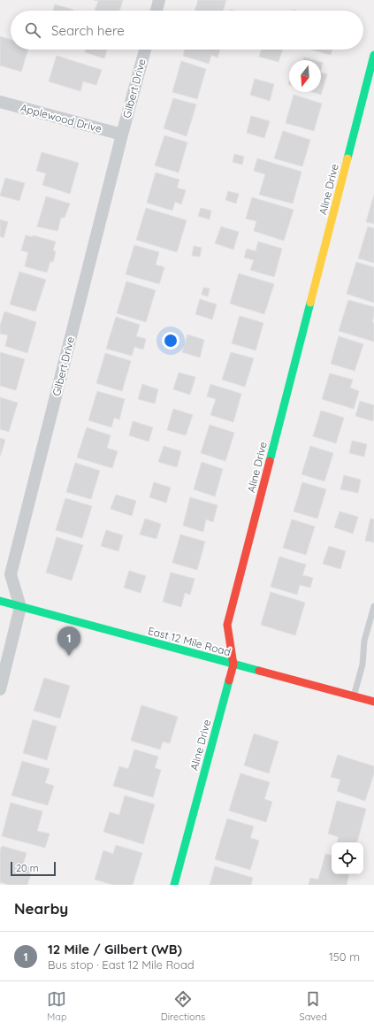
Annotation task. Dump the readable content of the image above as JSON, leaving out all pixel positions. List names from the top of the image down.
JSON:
{
  "streets": {
    "street": [
      "Gilbert Drive",
      "Applewood Drive",
      "Aline Drive",
      "East 12 Mile Road"
    ]
  },
  "crossings": [
    ["Gilbert Drive", "Applewood Drive"],
    ["Gilbert Drive", "East 12 Mile Road"],
    ["Aline Drive", "East 12 Mile Road"]
  ],
  "scale_bar": "20 m",
  "north": "bottom",
  "page": {
    "search": "Search here",
    "pins": "1",
    "scale": "20 m",
    "heading": "Nearby",
    "list": [
      {
        "mark": "1",
        "name": "12 Mile / Gilbert (WB)",
        "note": "Bus stop · East 12 Mile Road",
        "value": "150 m"
      }
    ],
    "nav": ["Map", "Directions", "Saved"]
  }
}
